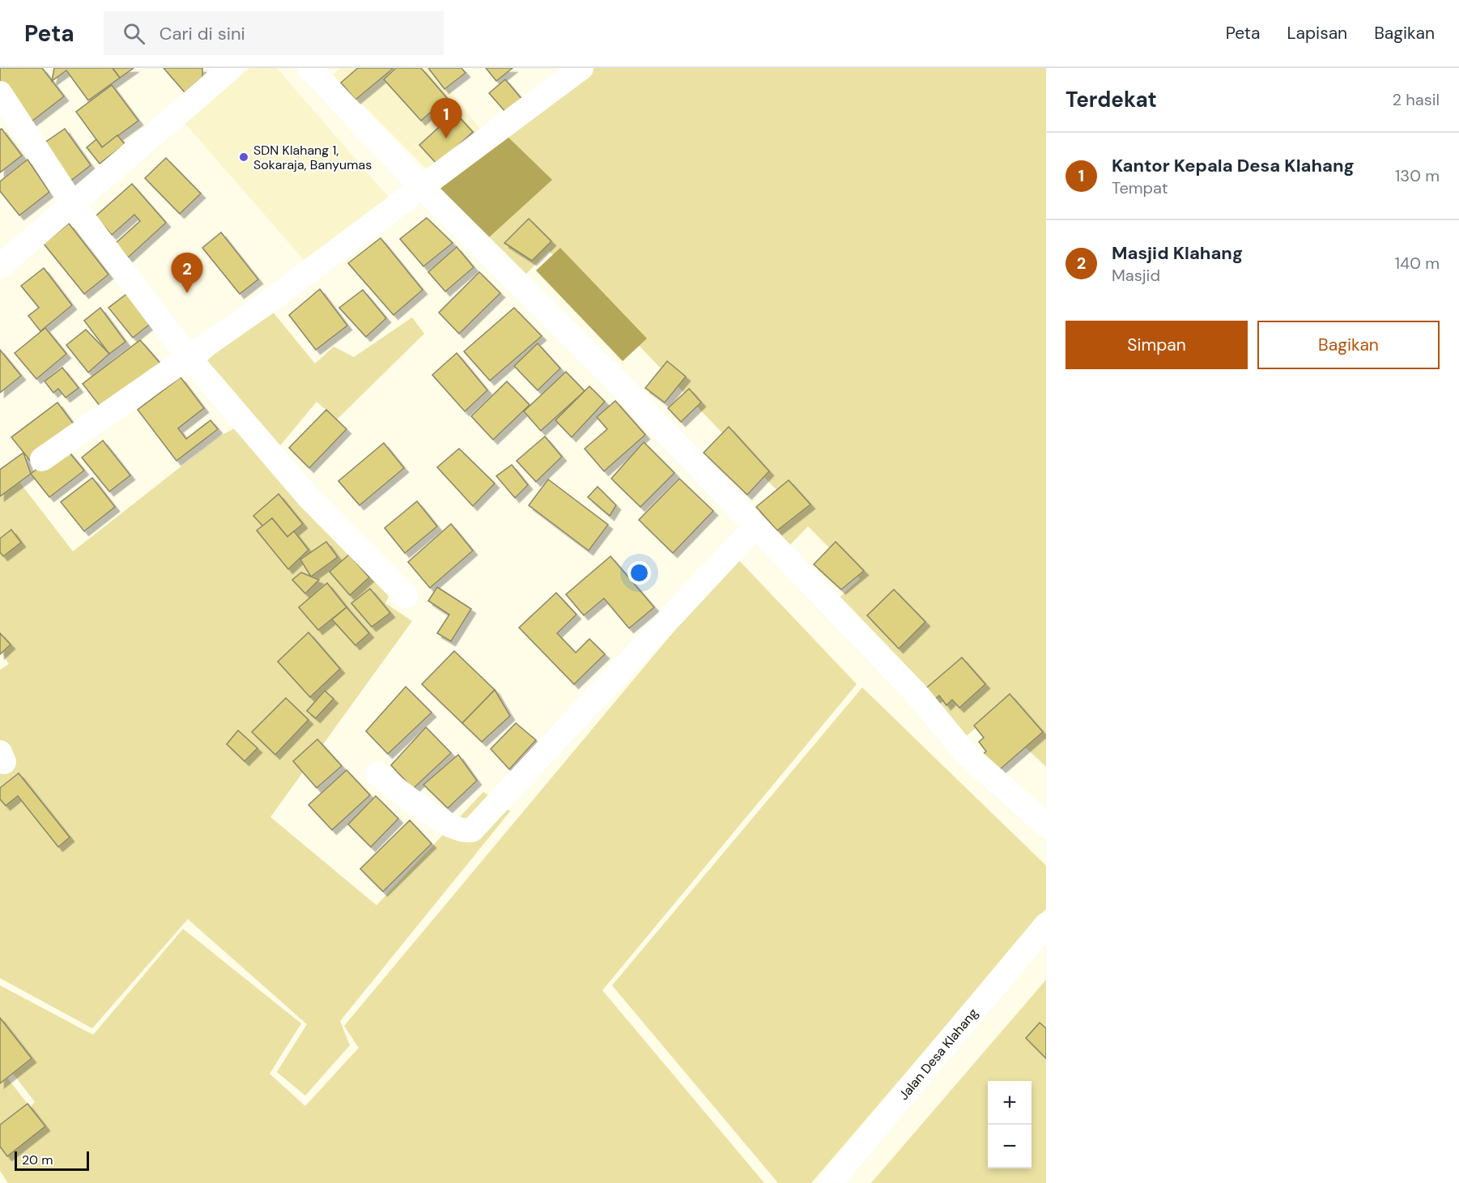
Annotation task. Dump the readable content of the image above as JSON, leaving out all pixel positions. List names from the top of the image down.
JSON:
{
  "streets": {
    "street": ["Jalan Desa Klahang"]
  },
  "places": ["SDN Klahang 1, Sokaraja, Banyumas"],
  "scale_bar": "20 m",
  "page": {
    "header": "Peta",
    "search": "Cari di sini",
    "nav": ["Peta", "Lapisan", "Bagikan"],
    "heading": ["Terdekat", "2 hasil"],
    "pins": ["1", "2"],
    "list": [
      {
        "mark": "1",
        "name": "Kantor Kepala Desa Klahang",
        "note": "Tempat",
        "value": "130 m"
      },
      {
        "mark": "2",
        "name": "Masjid Klahang",
        "note": "Masjid",
        "value": "140 m"
      }
    ],
    "buttons": ["Simpan", "Bagikan"],
    "map_buttons": ["+", "−"],
    "scale": "20 m"
  }
}
